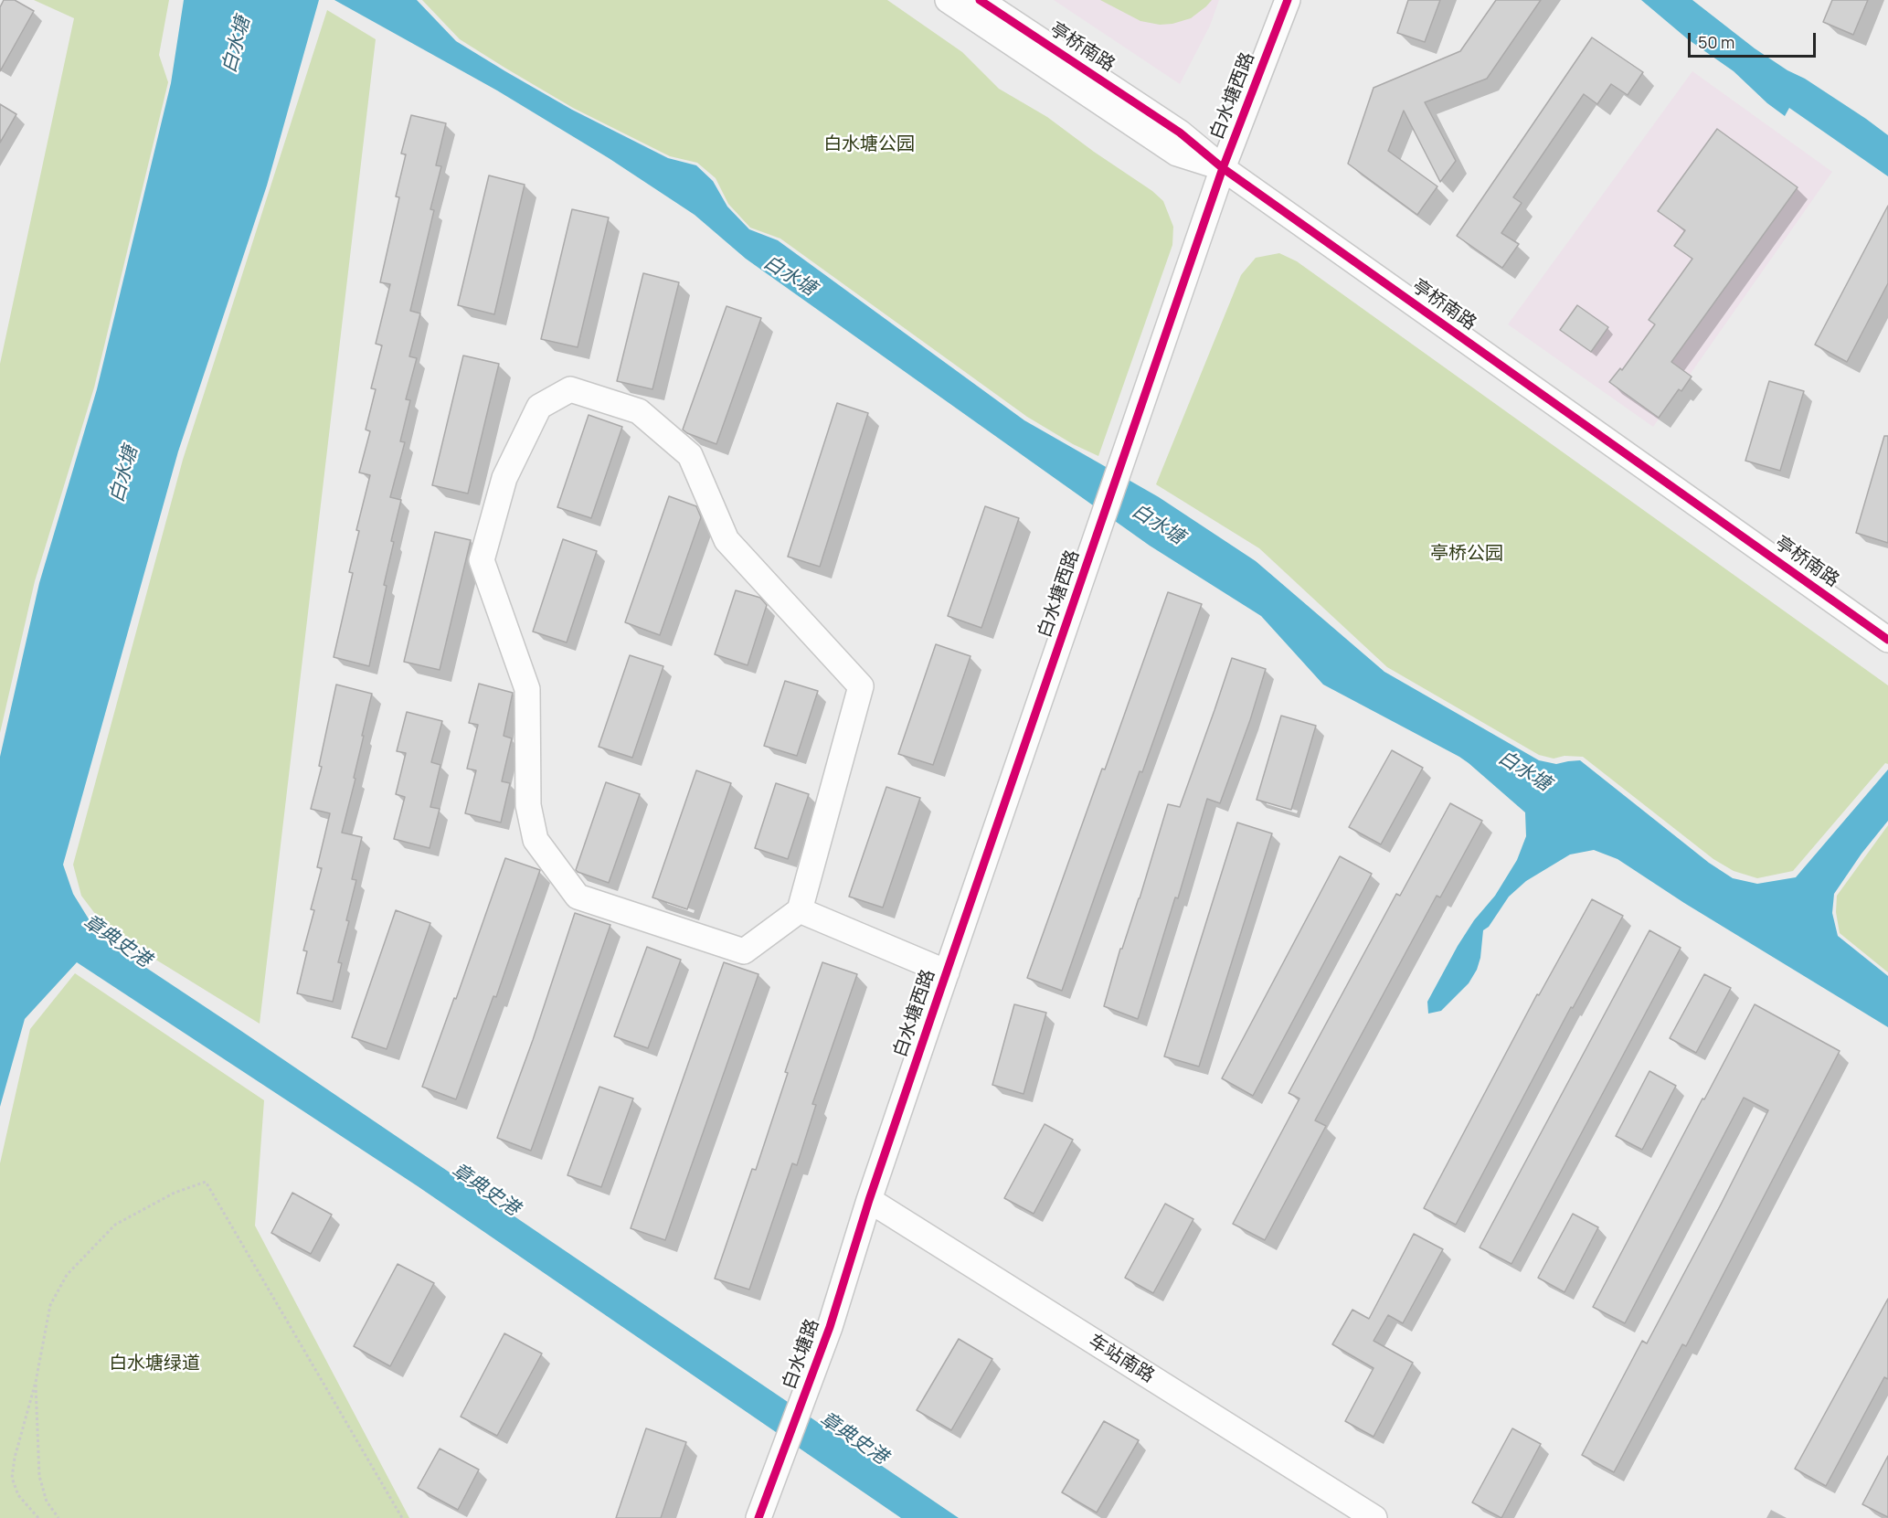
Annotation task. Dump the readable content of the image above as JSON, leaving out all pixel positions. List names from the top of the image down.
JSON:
{
  "streets": {
    "street": [
      "亭桥南路",
      "白水塘西路",
      "白水塘路",
      "车站南路"
    ]
  },
  "crossings": [
    ["亭桥南路", "白水塘西路"],
    ["白水塘西路", "白水塘路"],
    ["白水塘西路", "车站南路"],
    ["白水塘路", "车站南路"]
  ],
  "water": ["白水塘", "章典史港"],
  "parks": ["白水塘公园", "亭桥公园", "白水塘绿道"],
  "scale_bar": "50 m"
}
